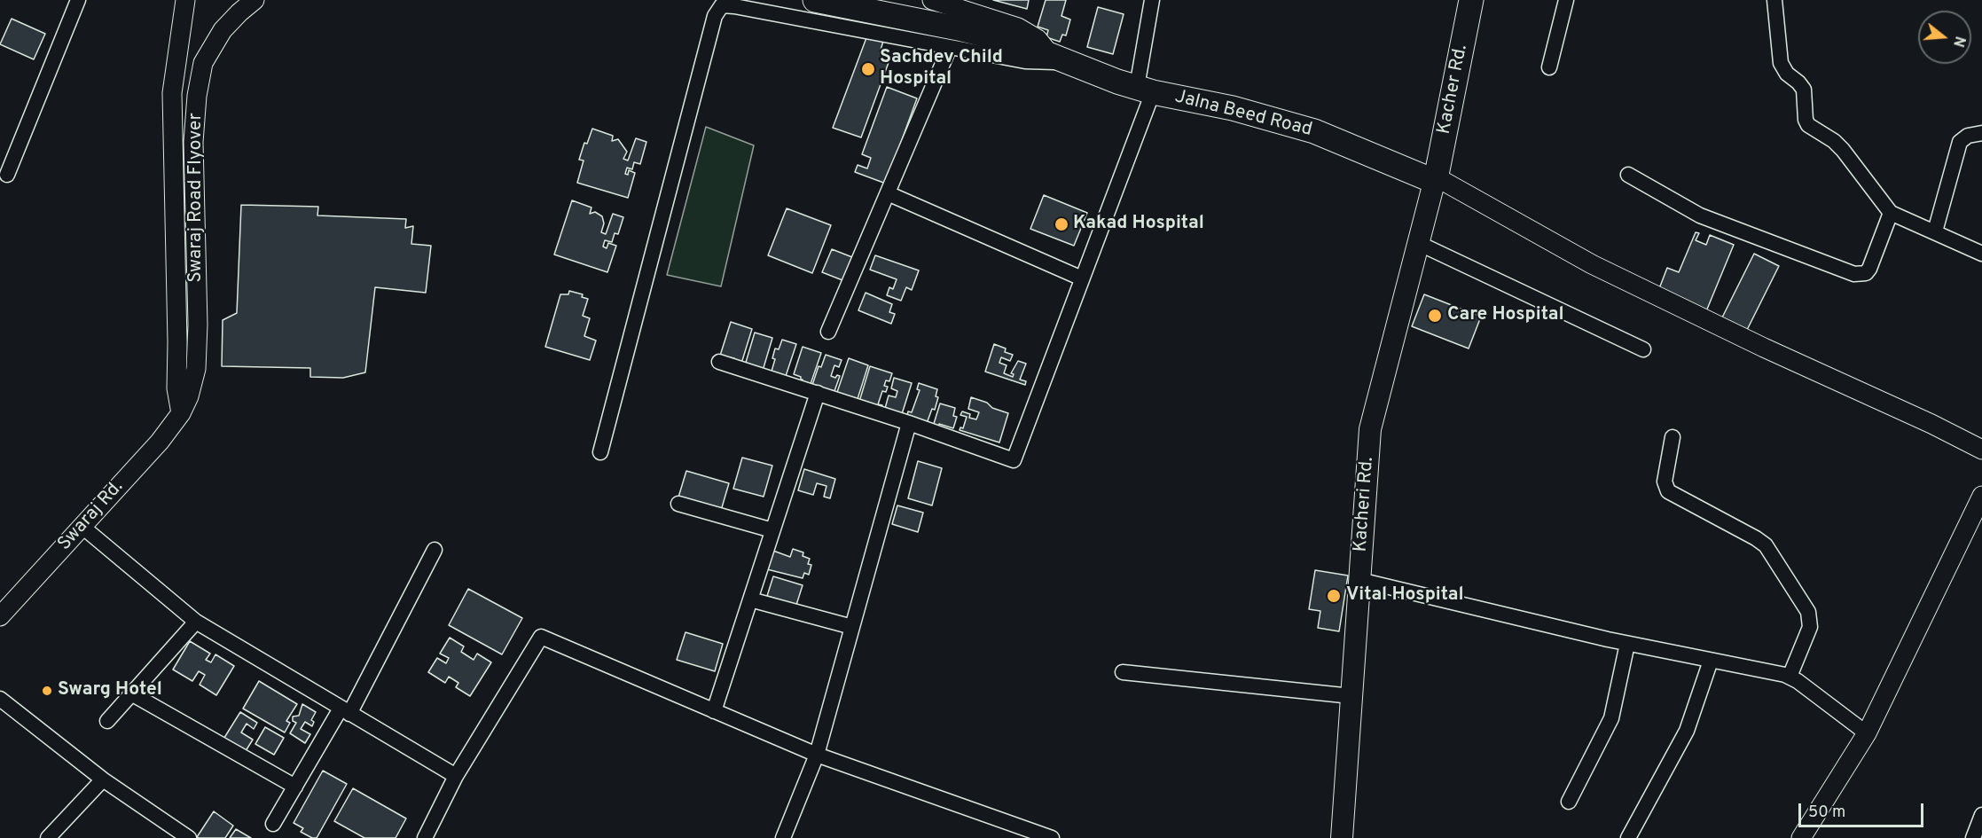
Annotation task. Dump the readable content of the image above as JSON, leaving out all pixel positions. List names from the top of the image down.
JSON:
{
  "streets": {
    "main road": ["Kacher Rd.", "Jalna Beed Road", "Kacheri Rd."],
    "street": ["Swaraj Road Flyover", "Swaraj Rd."]
  },
  "crossings": [
    ["Kacher Rd.", "Jalna Beed Road"],
    ["Kacher Rd.", "Kacheri Rd."],
    ["Jalna Beed Road", "Kacheri Rd."],
    ["Swaraj Road Flyover", "Swaraj Rd."]
  ],
  "places": [
    "Sachdev Child Hospital",
    "Kakad Hospital",
    "Care Hospital",
    "Vital Hospital",
    "Swarg Hotel"
  ],
  "scale_bar": "50 m",
  "north": "right"
}
